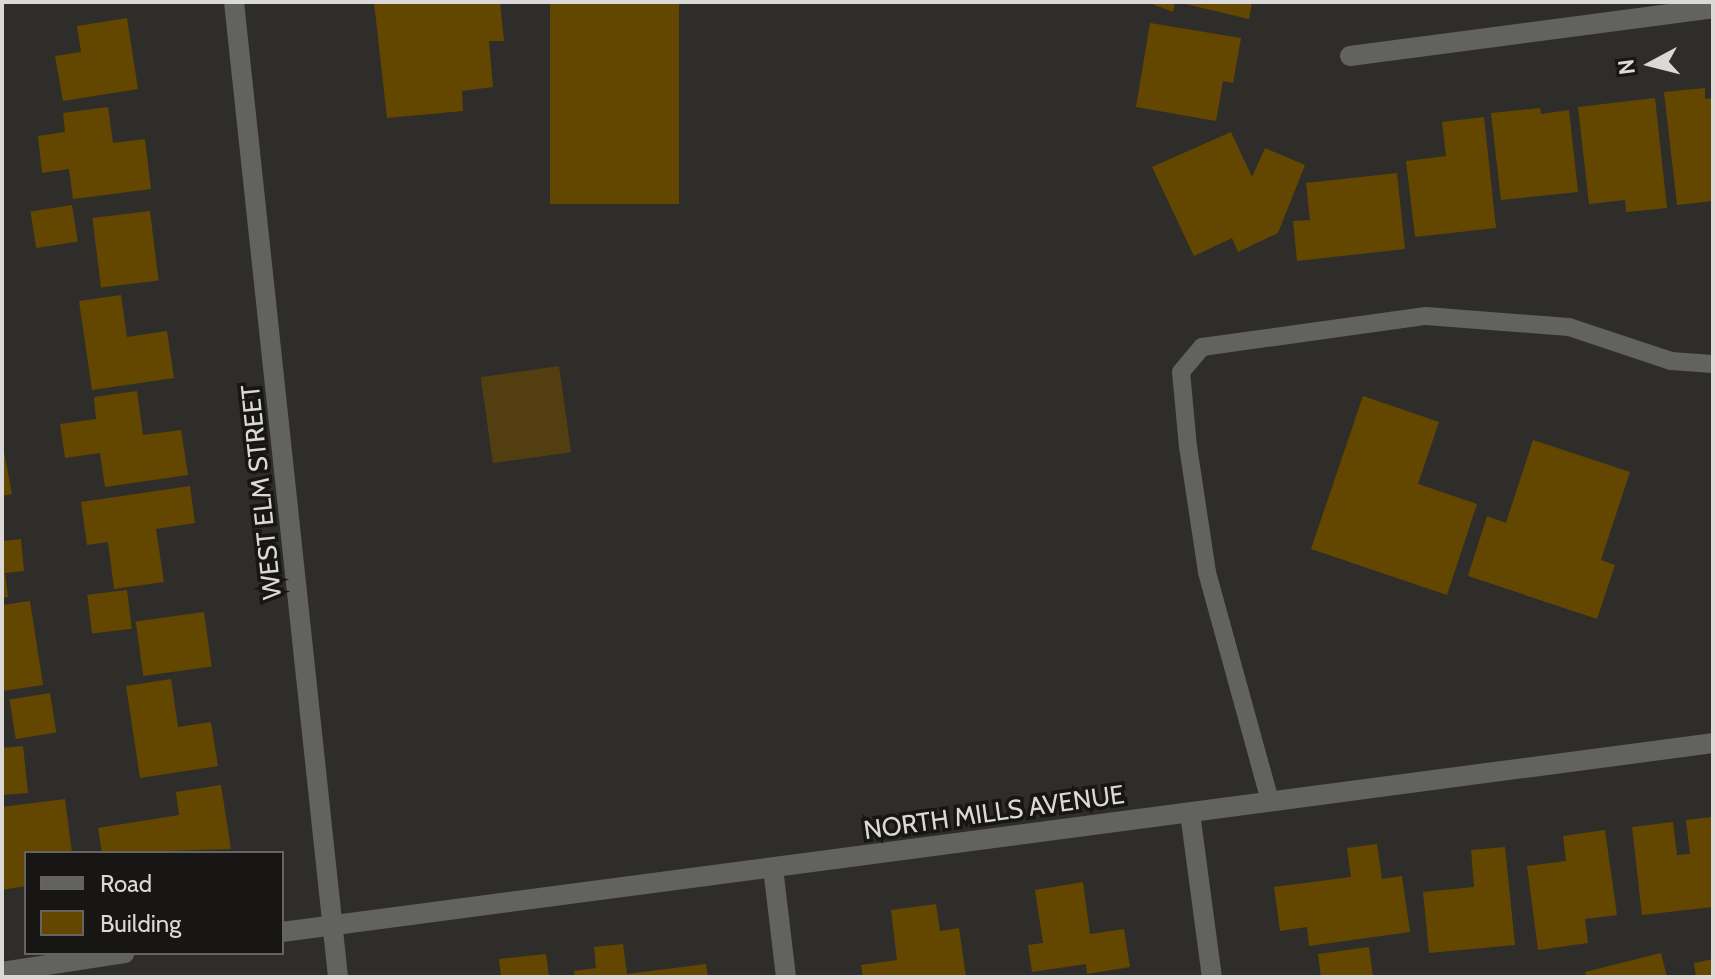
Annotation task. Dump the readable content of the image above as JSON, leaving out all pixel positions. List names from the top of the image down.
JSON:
{
  "streets": {
    "street": ["WEST ELM STREET", "NORTH MILLS AVENUE"]
  },
  "crossings": [
    ["WEST ELM STREET", "NORTH MILLS AVENUE"]
  ],
  "legend": ["Road", "Building"],
  "north": "left"
}
